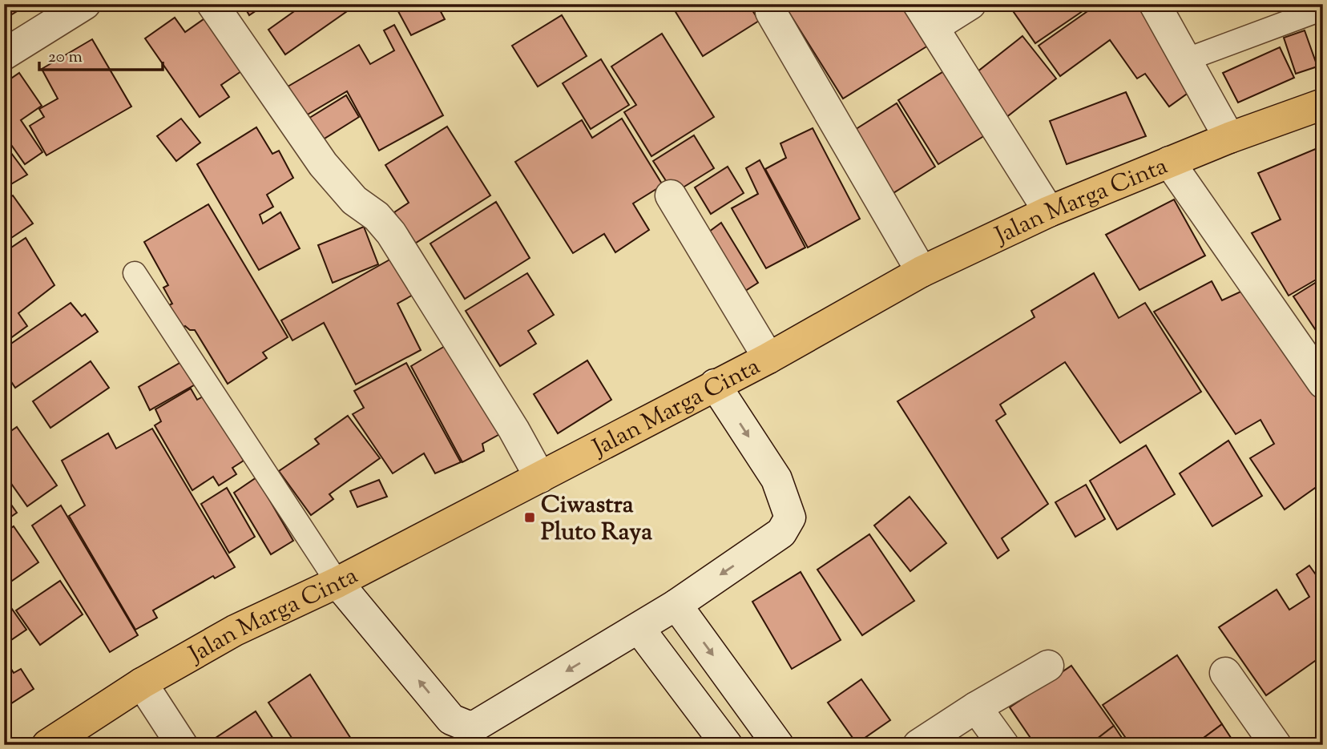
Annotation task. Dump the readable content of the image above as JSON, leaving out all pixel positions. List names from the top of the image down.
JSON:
{
  "streets": {
    "main road": ["Jalan Marga Cinta"]
  },
  "places": {
    "transit": ["Ciwastra Pluto Raya"]
  },
  "scale_bar": "20 m"
}
